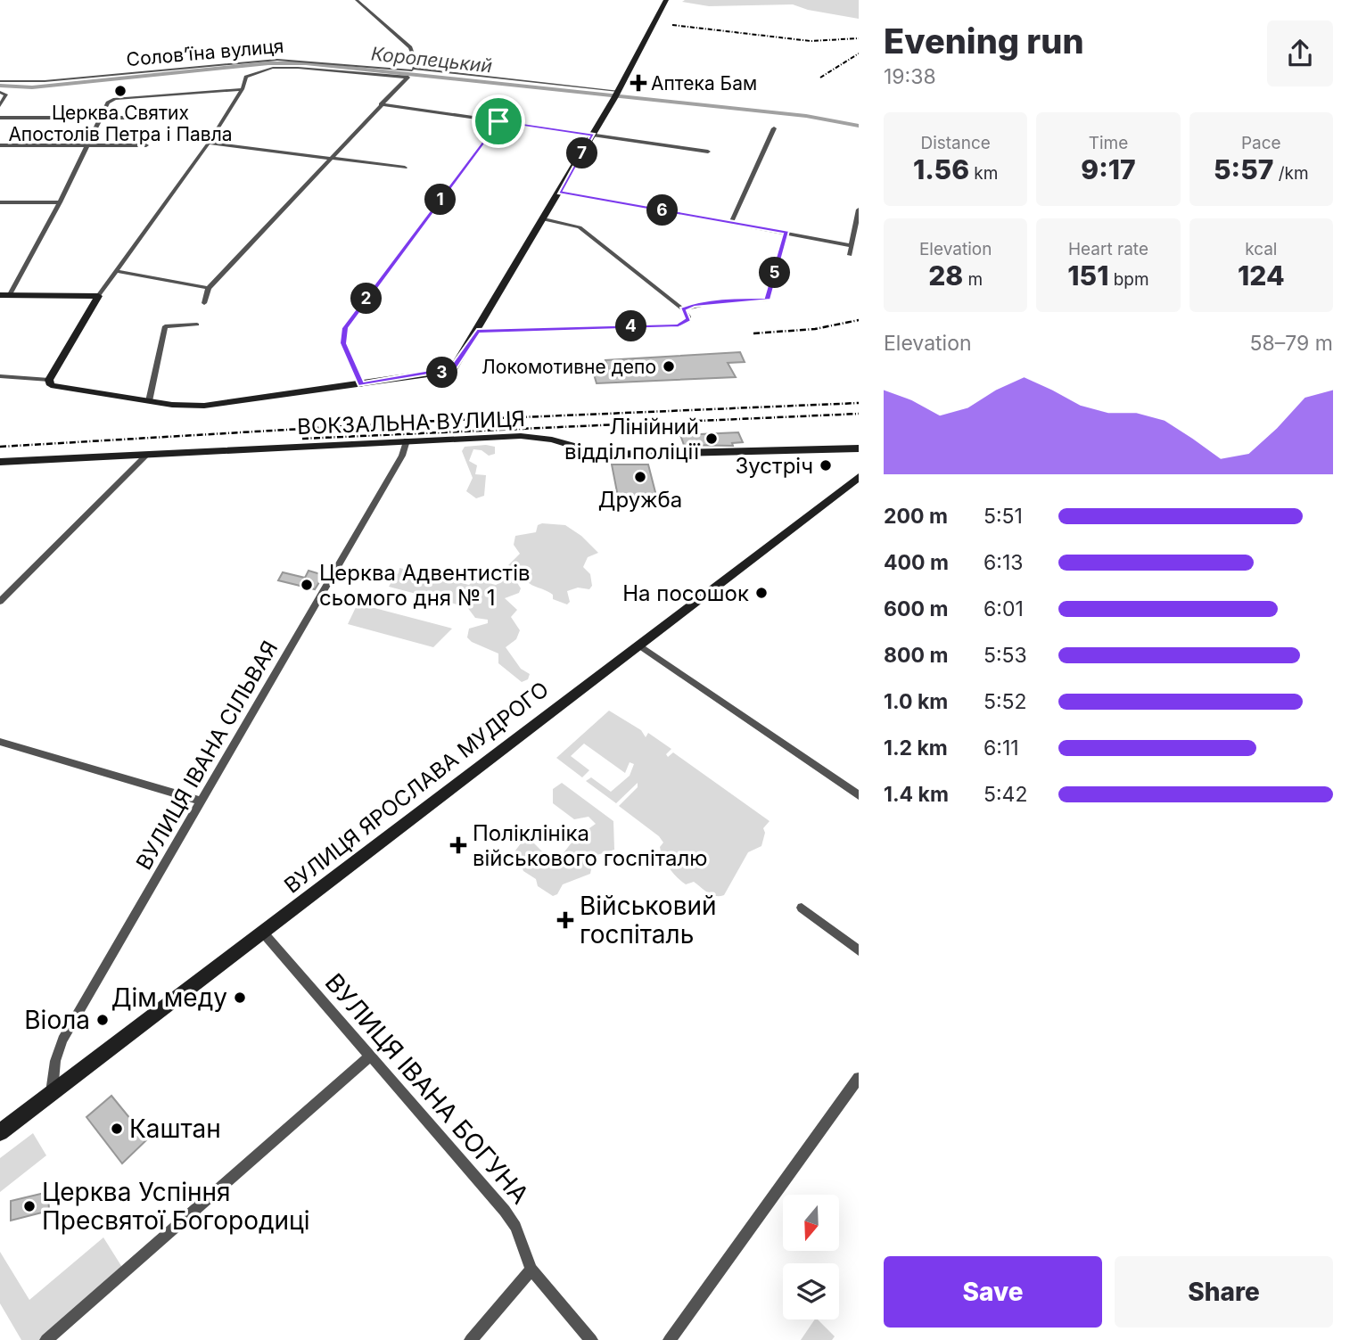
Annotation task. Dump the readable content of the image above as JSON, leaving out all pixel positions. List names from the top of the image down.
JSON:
{
  "streets": {
    "street": [
      "Соловʼїна вулиця",
      "ВОКЗАЛЬНА ВУЛИЦЯ",
      "ВУЛИЦЯ ІВАНА СІЛЬВАЯ",
      "ВУЛИЦЯ ЯРОСЛАВА МУДРОГО",
      "ВУЛИЦЯ ІВАНА БОГУНА"
    ]
  },
  "crossings": [
    ["ВОКЗАЛЬНА ВУЛИЦЯ", "ВУЛИЦЯ ІВАНА СІЛЬВАЯ"],
    ["ВУЛИЦЯ ІВАНА СІЛЬВАЯ", "ВУЛИЦЯ ЯРОСЛАВА МУДРОГО"],
    ["ВУЛИЦЯ ЯРОСЛАВА МУДРОГО", "ВУЛИЦЯ ІВАНА БОГУНА"]
  ],
  "water": ["Коропецький"],
  "places": {
    "health": ["Аптека Бам", "Поліклініка військового госпіталю", "Військовий госпіталь"],
    "other": [
      "Церква Святих Апостолів Петра і Павла",
      "Локомотивне депо",
      "Лінійний відділ поліції",
      "Зустріч",
      "Дружба",
      "Церква Адвентистів сьомого дня № 1",
      "На посошок",
      "Дім меду",
      "Віола",
      "Каштан",
      "Церква Успіння Пресвятої Богородиці"
    ]
  },
  "north": "bottom",
  "page": {
    "heading": ["Evening run", "19:38"],
    "stats": [
      ["Distance", "1.56 km"],
      ["Time", "9:17"],
      ["Pace", "5:57 /km"],
      ["Elevation", "28 m"],
      ["Heart rate", "151 bpm"],
      ["kcal", "124"]
    ],
    "pins": [
      "7",
      "1",
      "6",
      "5",
      "2",
      "4",
      "3"
    ],
    "chart": ["Elevation", "58–79 m"],
    "list": [
      {
        "name": "200 m",
        "note": "5:51"
      },
      {
        "name": "400 m",
        "note": "6:13"
      },
      {
        "name": "600 m",
        "note": "6:01"
      },
      {
        "name": "800 m",
        "note": "5:53"
      },
      {
        "name": "1.0 km",
        "note": "5:52"
      },
      {
        "name": "1.2 km",
        "note": "6:11"
      },
      {
        "name": "1.4 km",
        "note": "5:42"
      }
    ],
    "buttons": ["Save", "Share"]
  }
}
